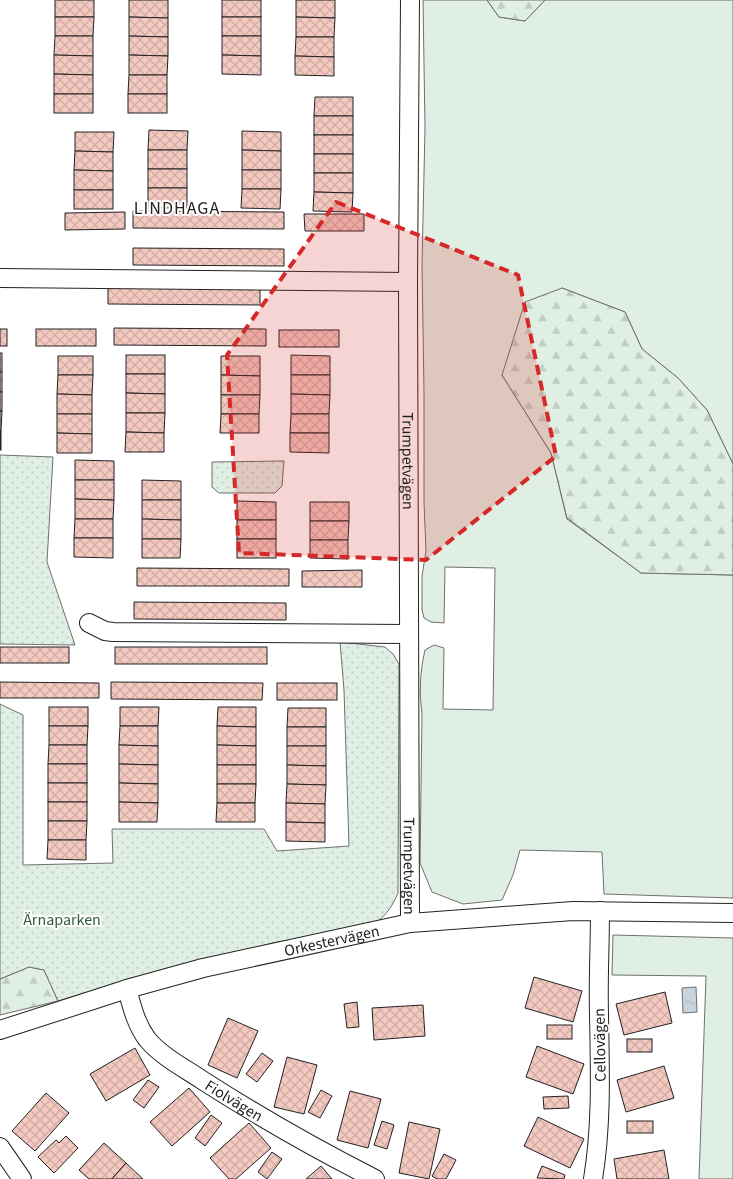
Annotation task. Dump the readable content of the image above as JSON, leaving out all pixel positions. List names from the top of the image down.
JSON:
{
  "streets": {
    "street": [
      "Trumpetvägen",
      "Orkestervägen",
      "Cellovägen",
      "Fiolvägen"
    ]
  },
  "crossings": [
    ["Trumpetvägen", "Orkestervägen"],
    ["Orkestervägen", "Cellovägen"],
    ["Orkestervägen", "Fiolvägen"]
  ],
  "districts": ["LINDHAGA"],
  "parks": ["Ärnaparken"]
}
